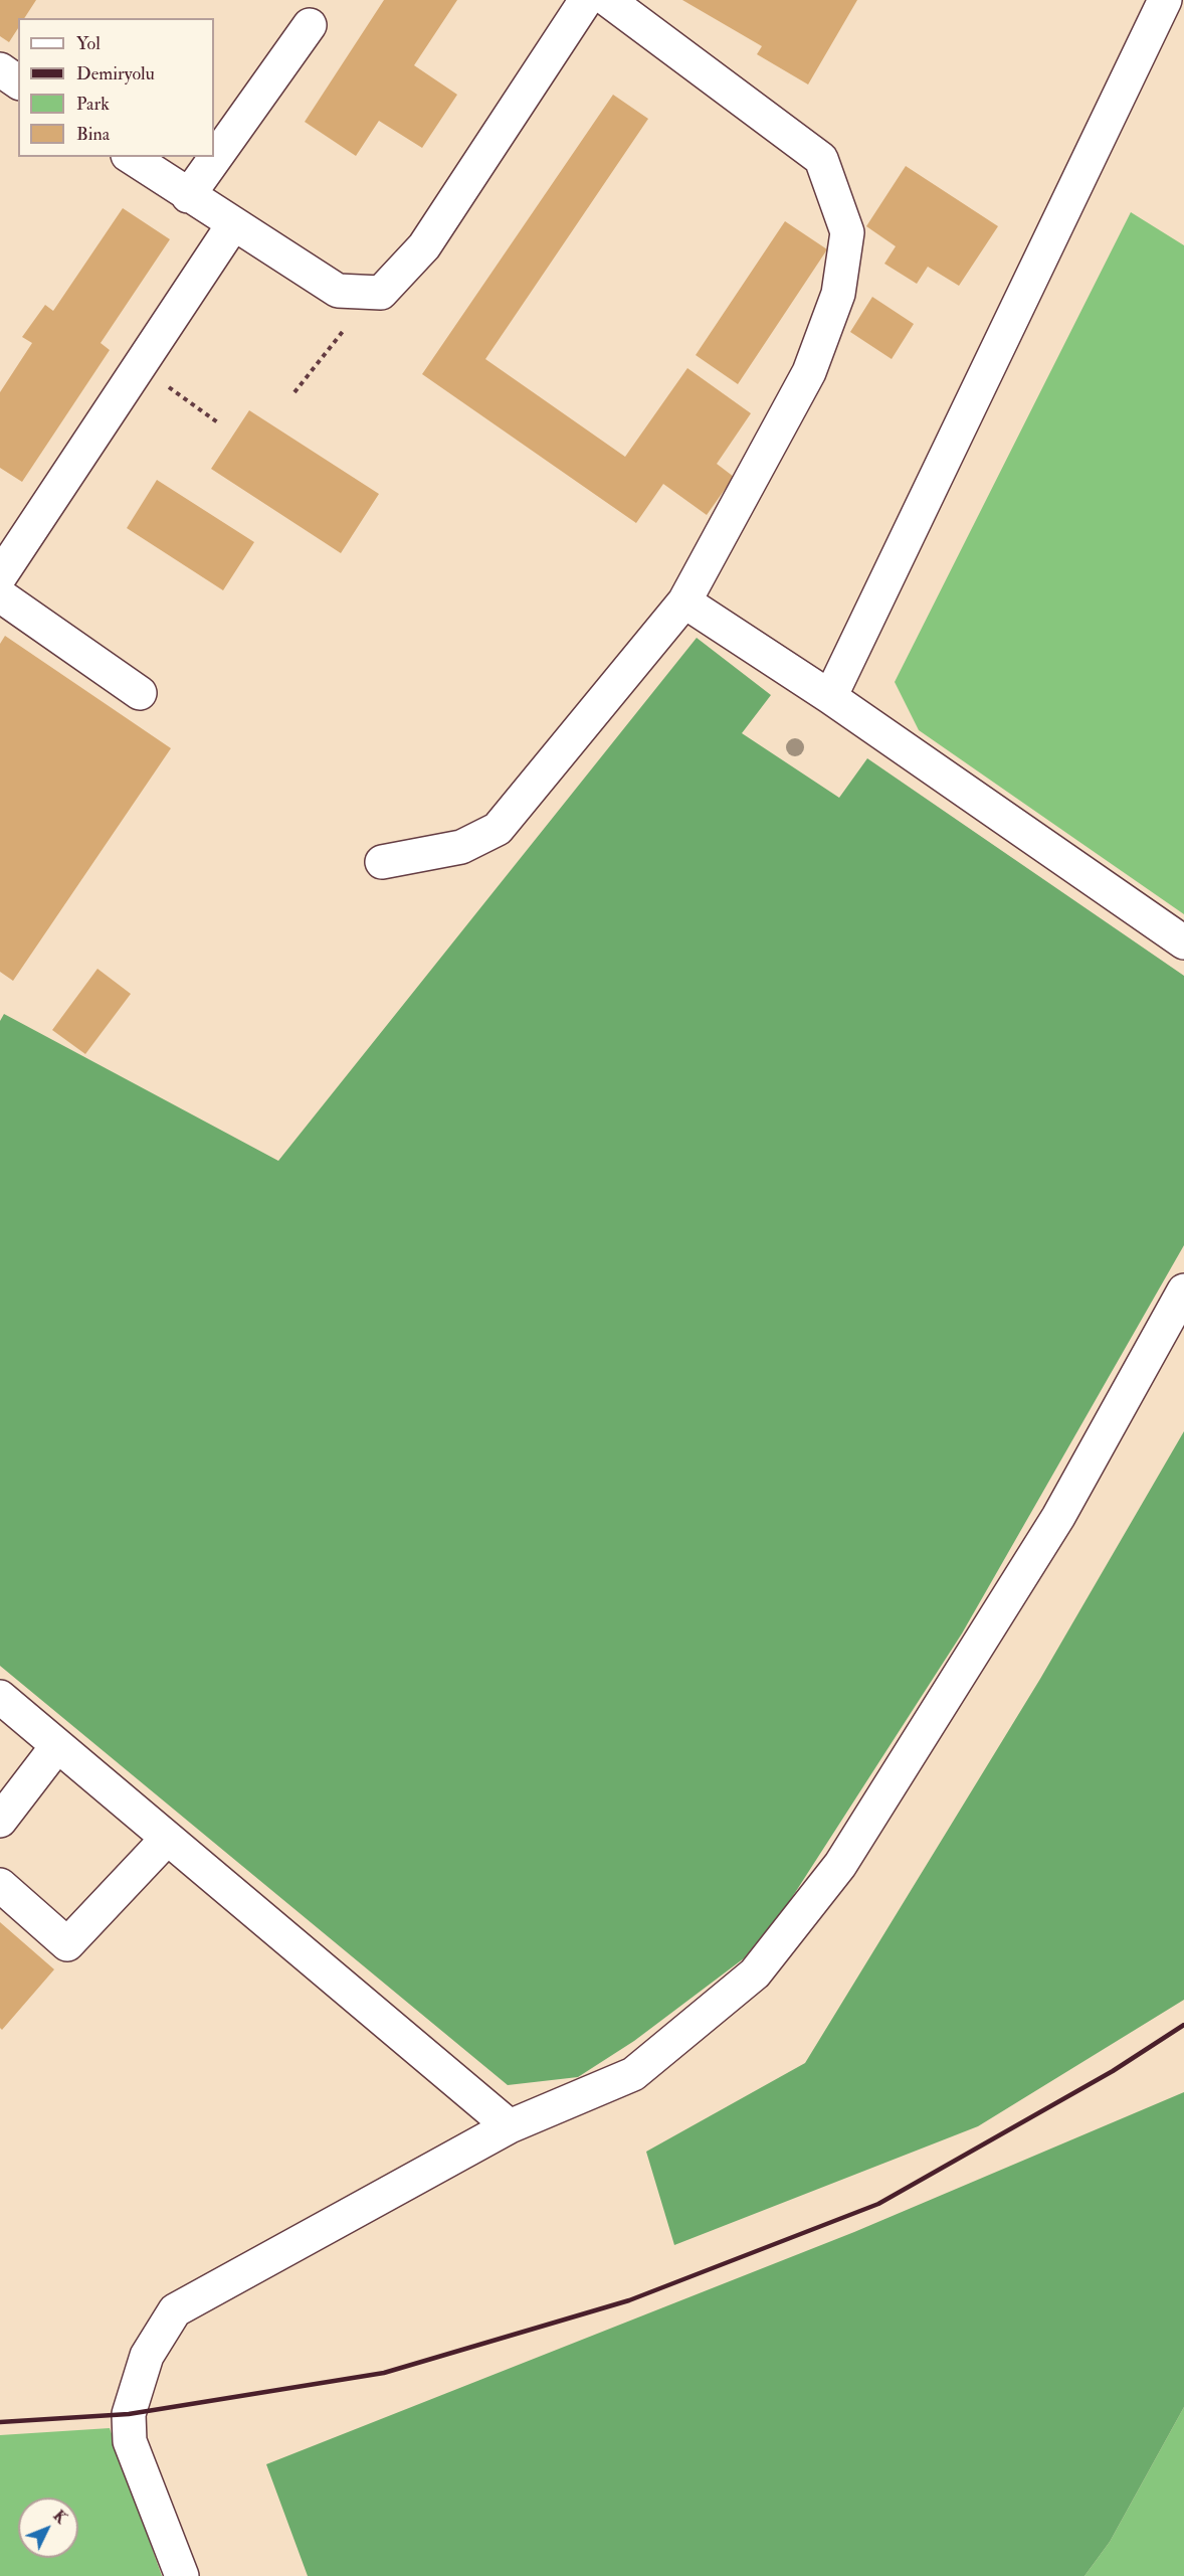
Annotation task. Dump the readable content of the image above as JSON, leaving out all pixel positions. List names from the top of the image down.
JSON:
{
  "legend": [
    "Yol",
    "Demiryolu",
    "Park",
    "Bina"
  ],
  "north": "top right"
}
